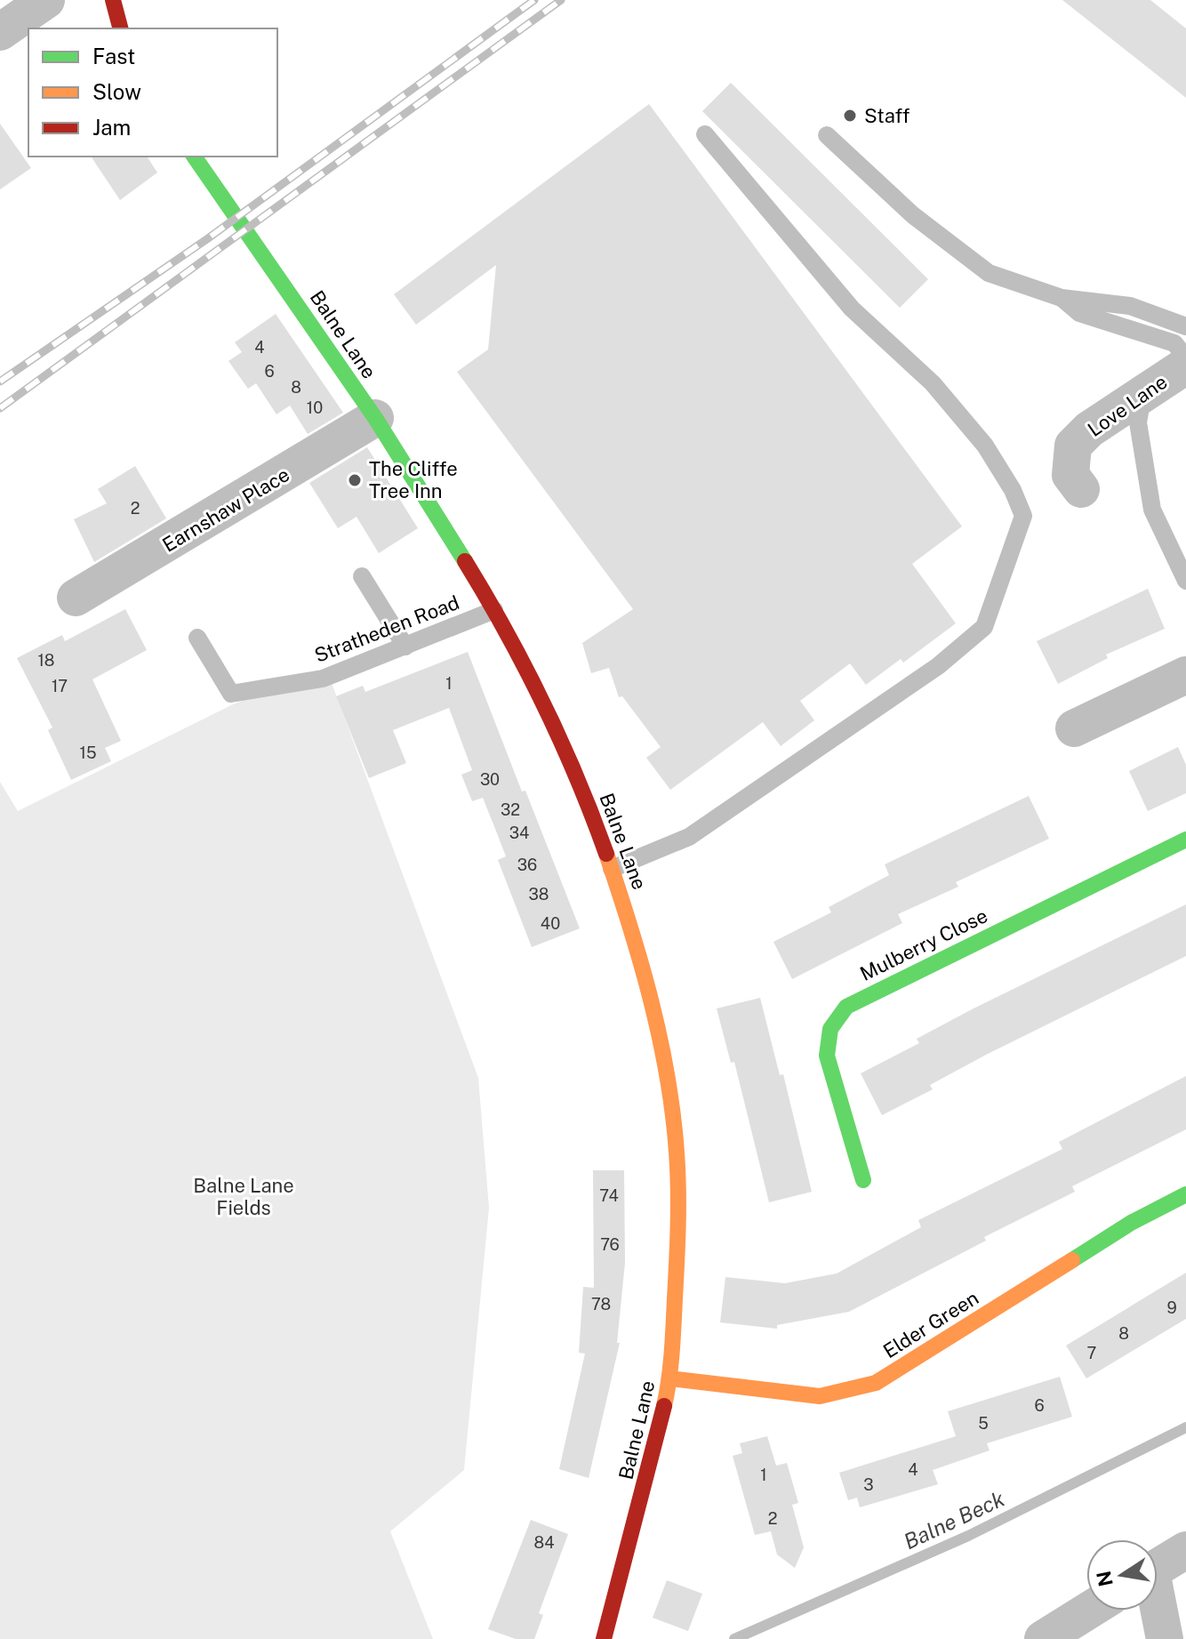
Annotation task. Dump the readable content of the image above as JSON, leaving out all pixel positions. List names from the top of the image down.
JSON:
{
  "streets": {
    "street": [
      "Balne Lane",
      "Love Lane",
      "Earnshaw Place",
      "Mulberry Close",
      "Elder Green"
    ],
    "lane": ["Stratheden Road"]
  },
  "crossings": [
    ["Balne Lane", "Earnshaw Place"],
    ["Balne Lane", "Stratheden Road"],
    ["Balne Lane", "Elder Green"]
  ],
  "water": ["Balne Beck"],
  "parks": ["Balne Lane Fields"],
  "places": ["Staff", "The Cliffe Tree Inn"],
  "house_numbers": [
    "4",
    "6",
    "8",
    "10",
    "2",
    "18",
    "1",
    "17",
    "15",
    "30",
    "32",
    "34",
    "36",
    "38",
    "40",
    "74",
    "76",
    "78",
    "9",
    "8",
    "7",
    "6",
    "5",
    "4",
    "1",
    "3",
    "2",
    "84"
  ],
  "legend": ["Fast", "Slow", "Jam"],
  "north": "left"
}
